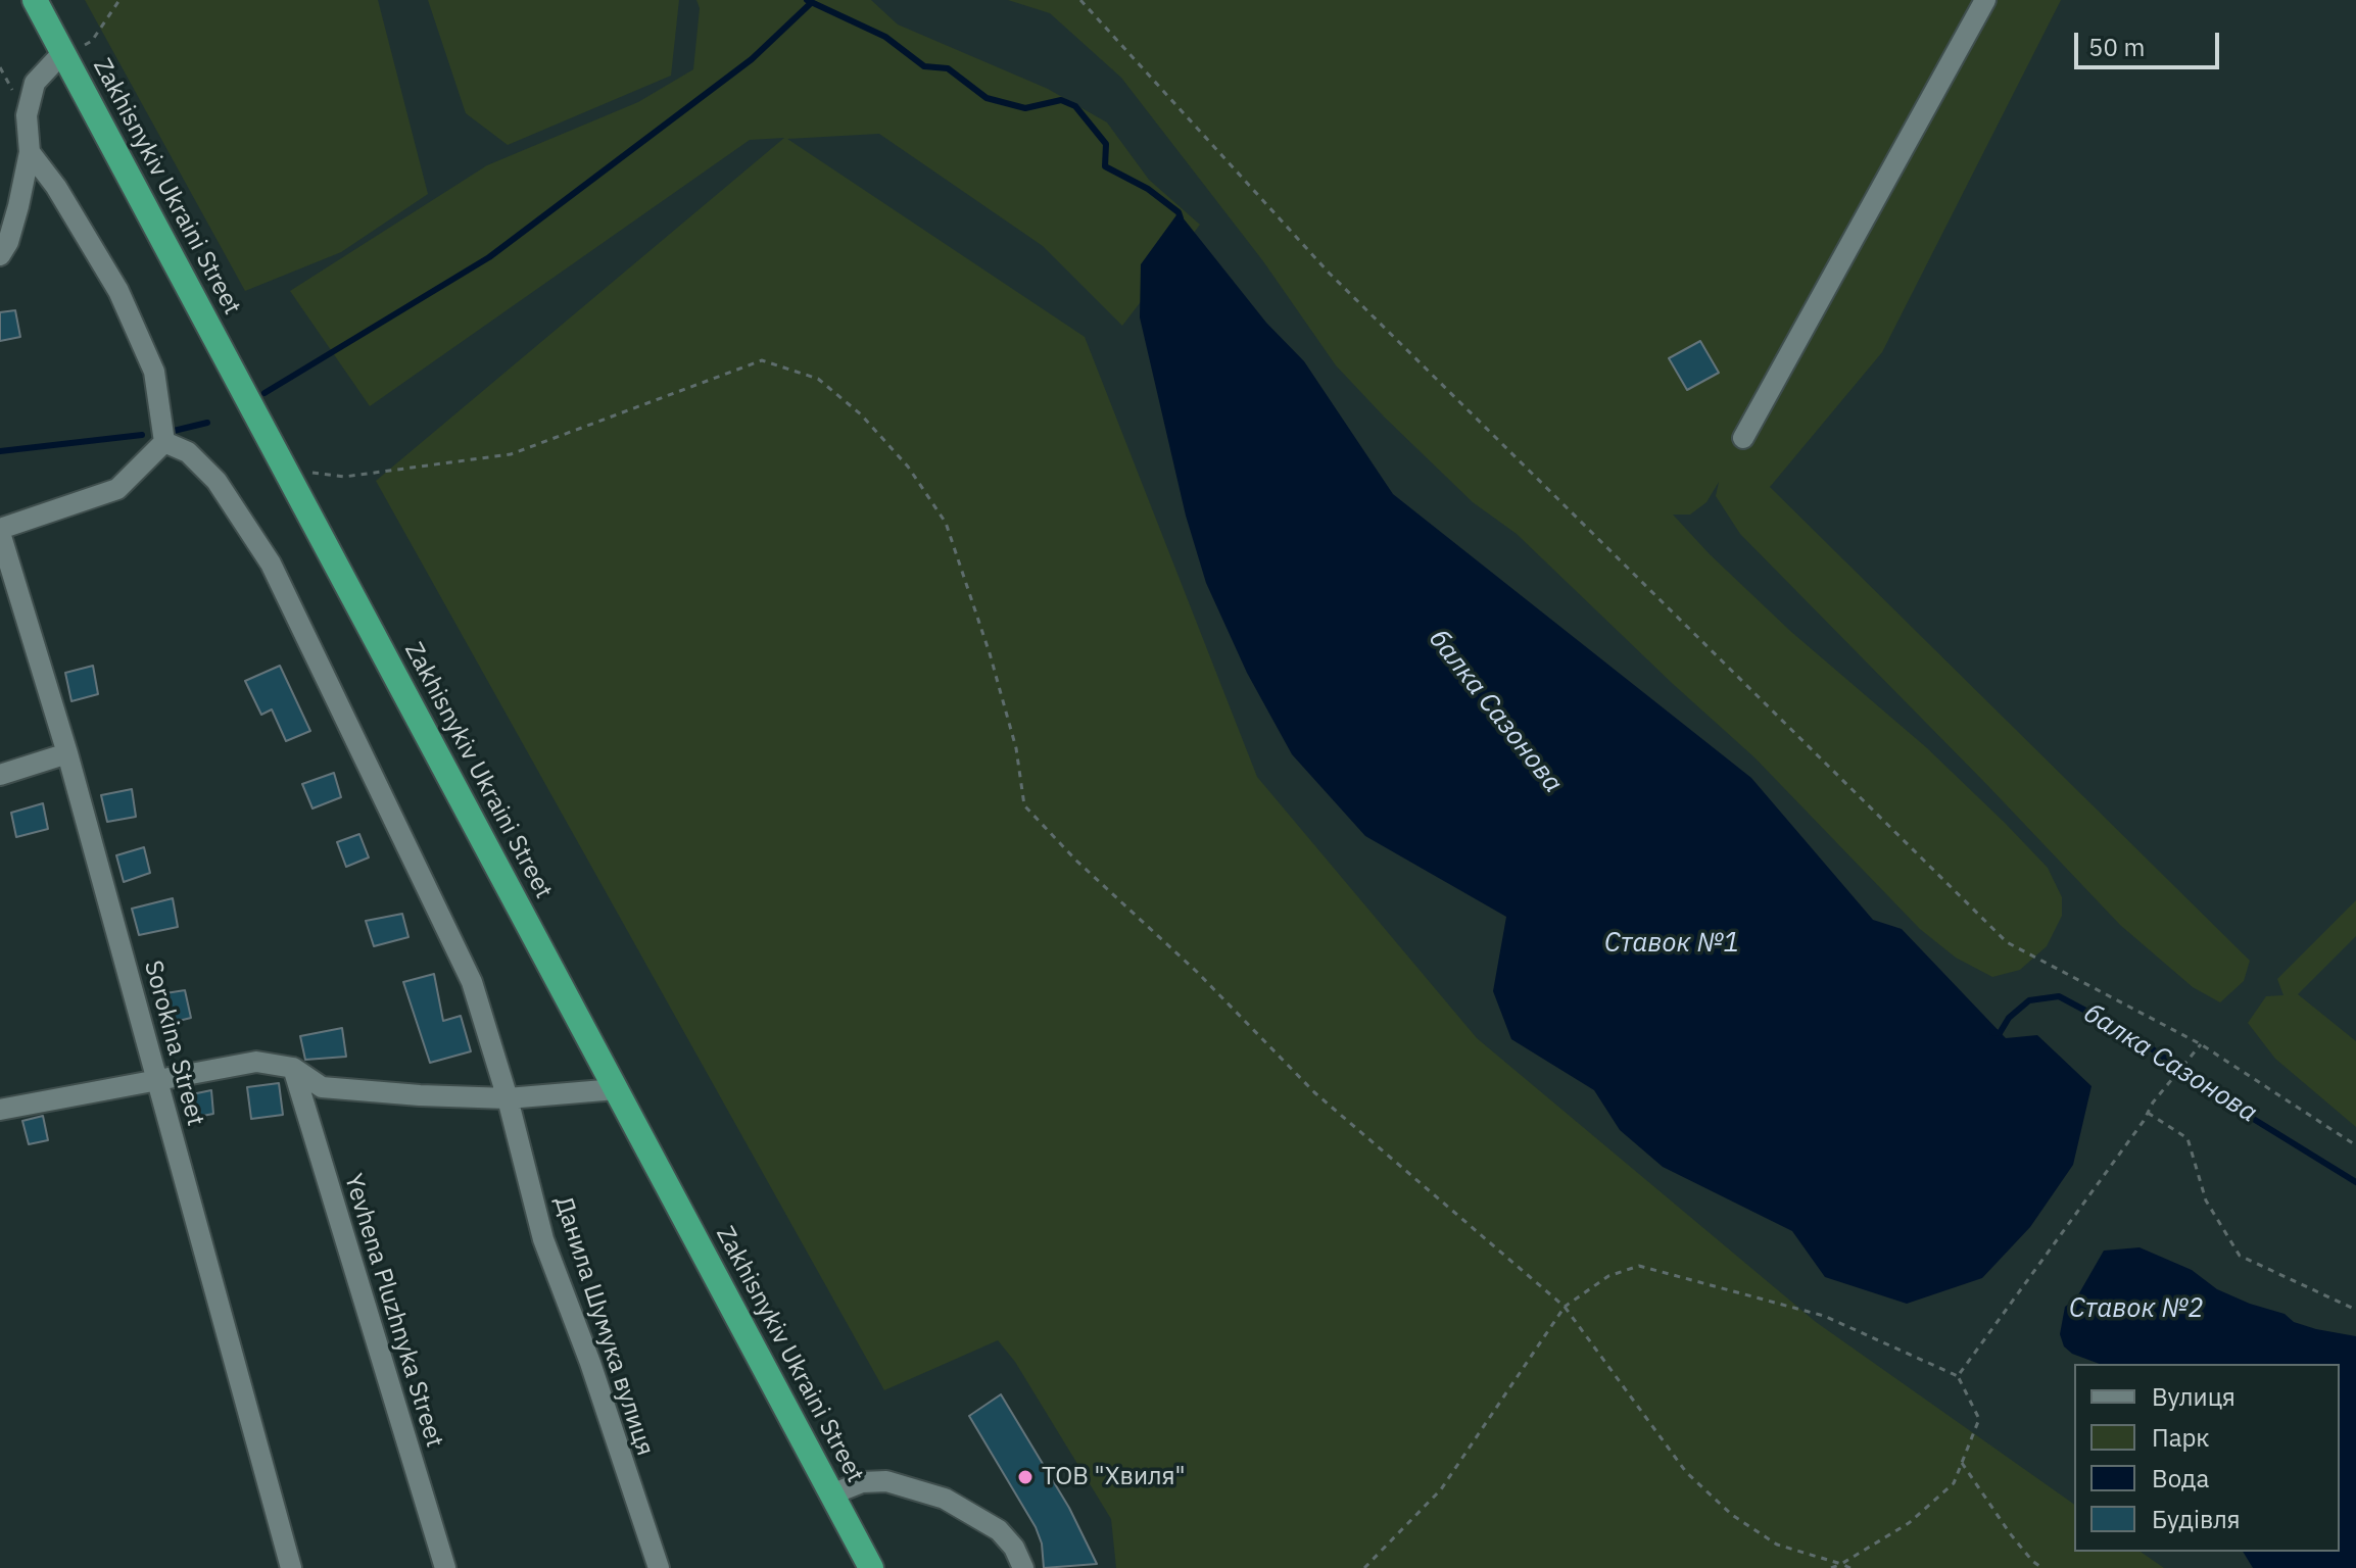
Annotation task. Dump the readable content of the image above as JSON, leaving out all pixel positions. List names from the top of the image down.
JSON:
{
  "streets": {
    "highway": ["Zakhisnykiv Ukraini Street"],
    "street": ["Sorokina Street", "Yevhena Pluzhnyka Street", "Данила Шумука вулиця"]
  },
  "water": ["балка Сазонова", "Ставок №1", "Ставок №2"],
  "places": ["ТОВ \"Хвиля\""],
  "legend": [
    "Вулиця",
    "Парк",
    "Вода",
    "Будівля"
  ],
  "scale_bar": "50 m"
}
